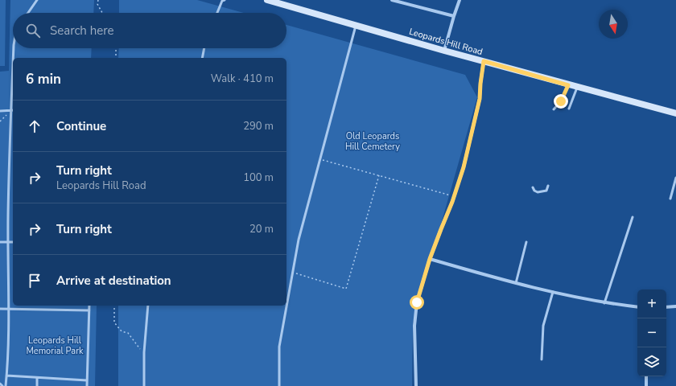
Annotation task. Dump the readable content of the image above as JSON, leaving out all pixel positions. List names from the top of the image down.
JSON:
{
  "streets": {
    "main road": ["Leopards Hill Road"]
  },
  "parks": ["Old Leopards Hill Cemetery", "Leopards Hill Memorial Park"],
  "north": "bottom",
  "page": {
    "search": "Search here",
    "heading": ["6 min", "Walk · 410 m"],
    "list": [
      ["Continue", "290 m"],
      ["Turn right", "Leopards Hill Road", "100 m"],
      ["Turn right", "20 m"],
      "Arrive at destination"
    ],
    "map_buttons": ["+", "−"]
  }
}
